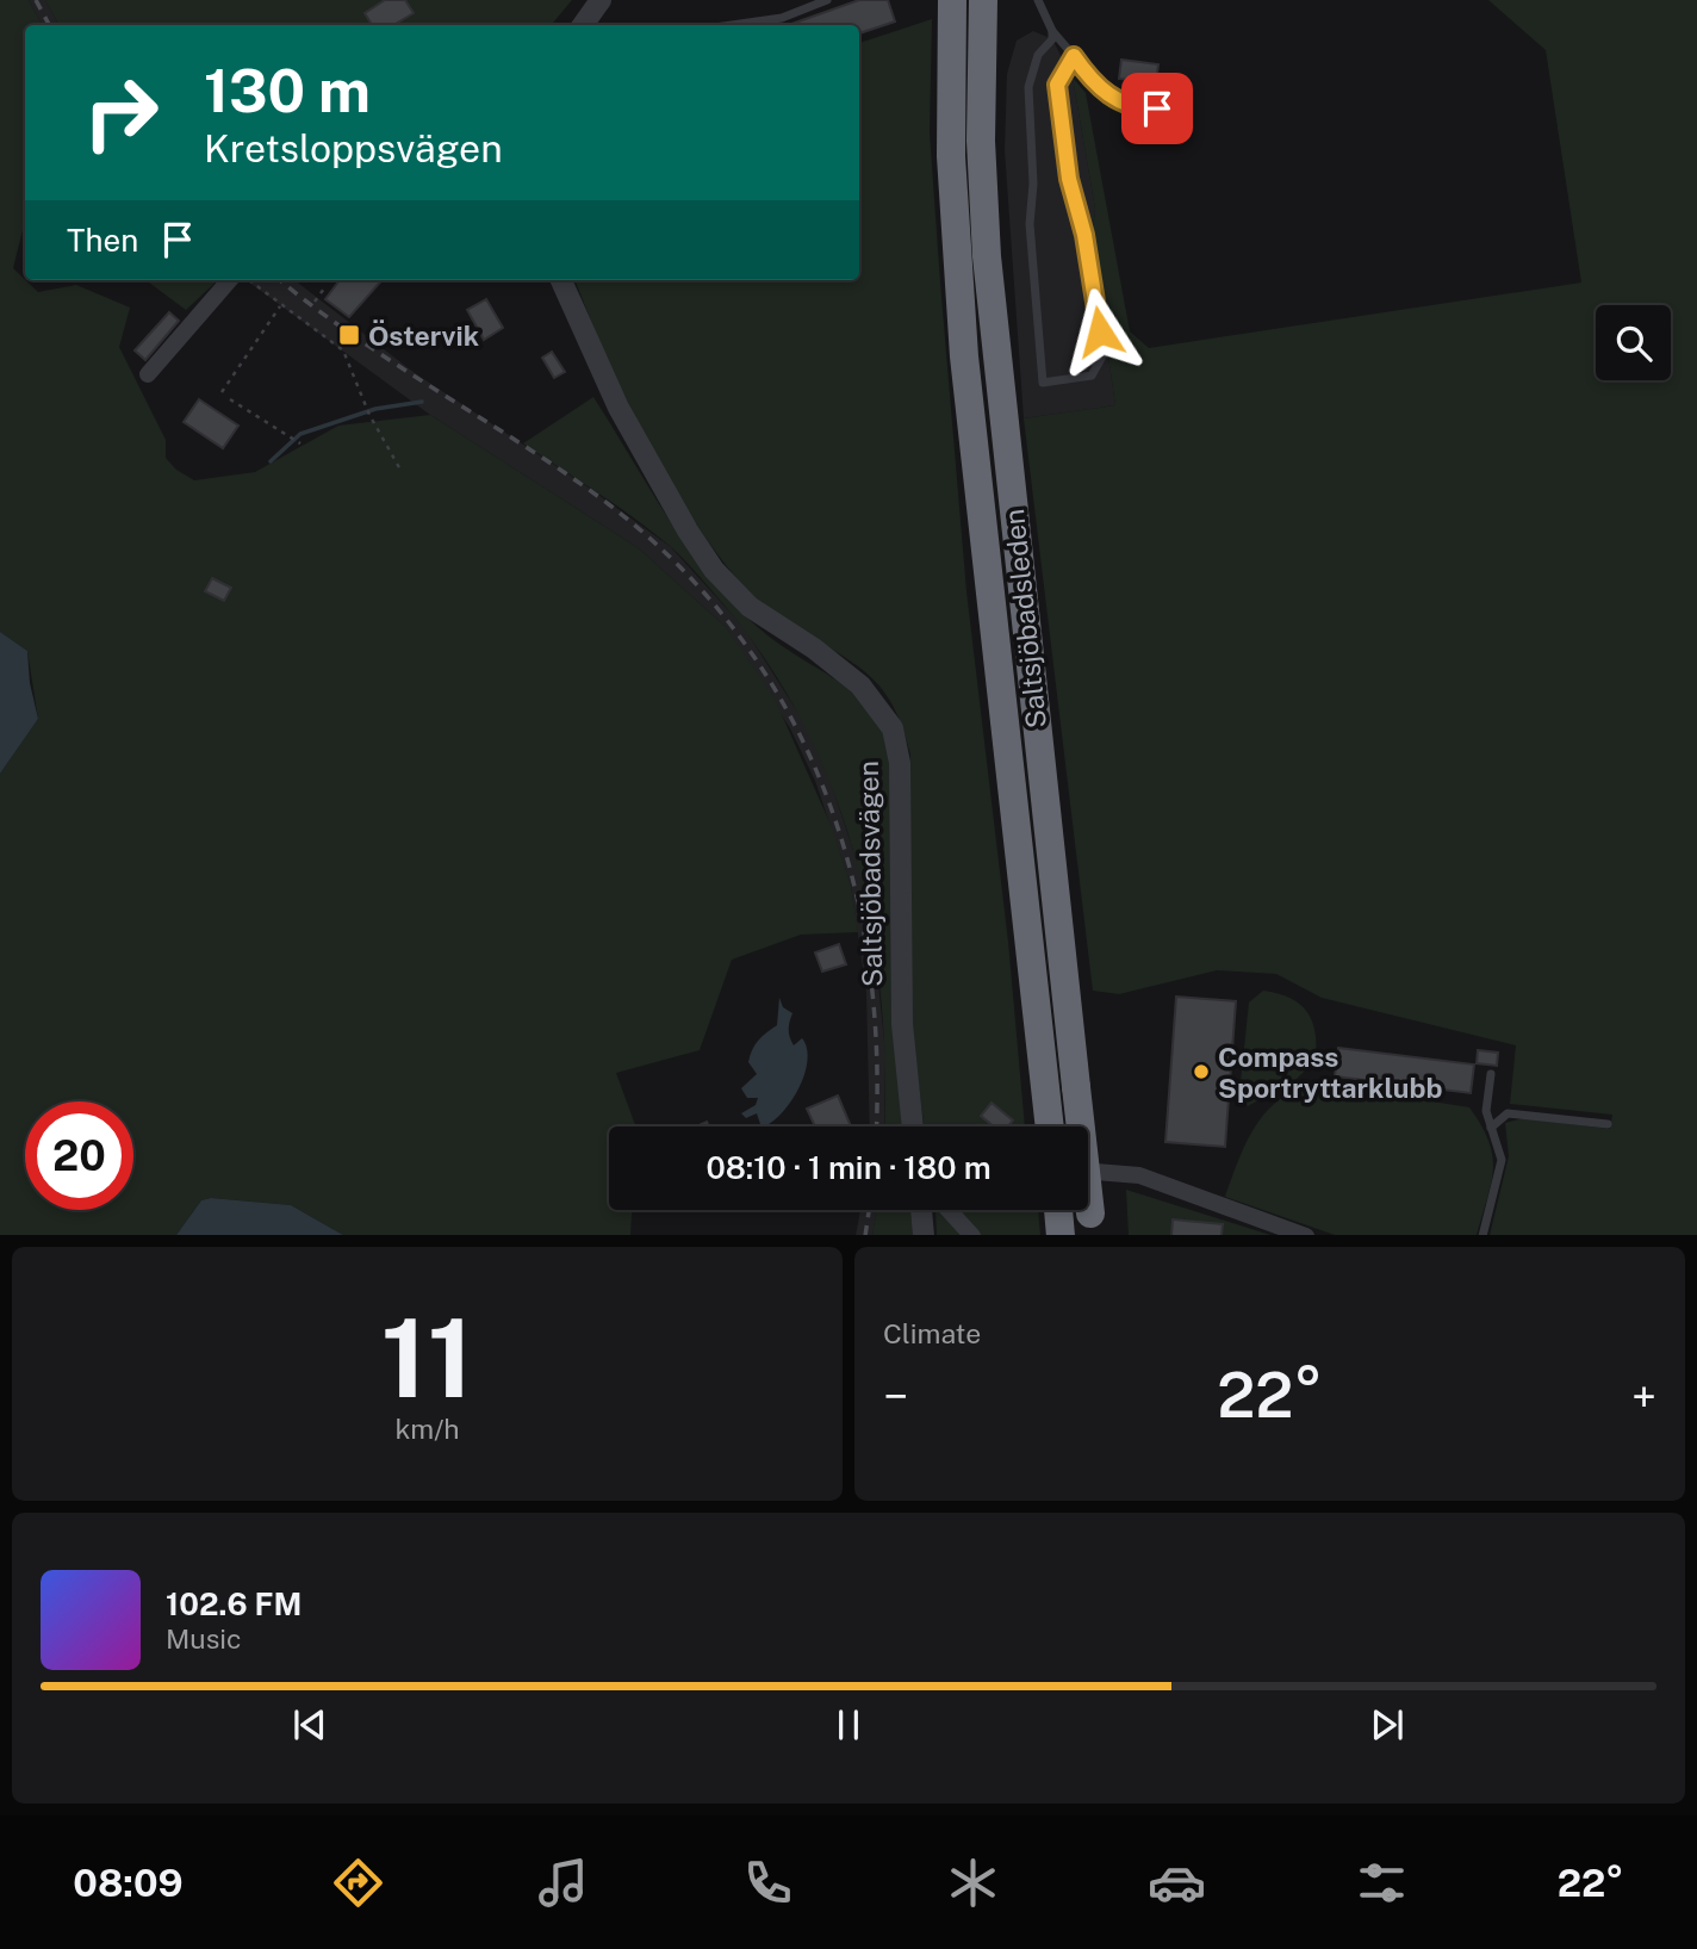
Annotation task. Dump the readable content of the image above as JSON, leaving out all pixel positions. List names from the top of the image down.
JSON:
{
  "streets": {
    "highway": ["Saltsjöbadsleden"],
    "street": ["Saltsjöbadsvägen"]
  },
  "places": {
    "transit": ["Östervik"],
    "other": ["Compass Sportryttarklubb"]
  },
  "page": {
    "turn": ["130 m", "Kretsloppsvägen"],
    "then": "Then",
    "limit": "20",
    "trip": "08:10 · 1 min · 180 m",
    "tile": [
      ["11", "km/h"],
      "Climate"
    ],
    "heat": ["−", "22°", "+"],
    "song": ["102.6 FM", "Music"],
    "tabs": ["08:09", "22°"]
  }
}
